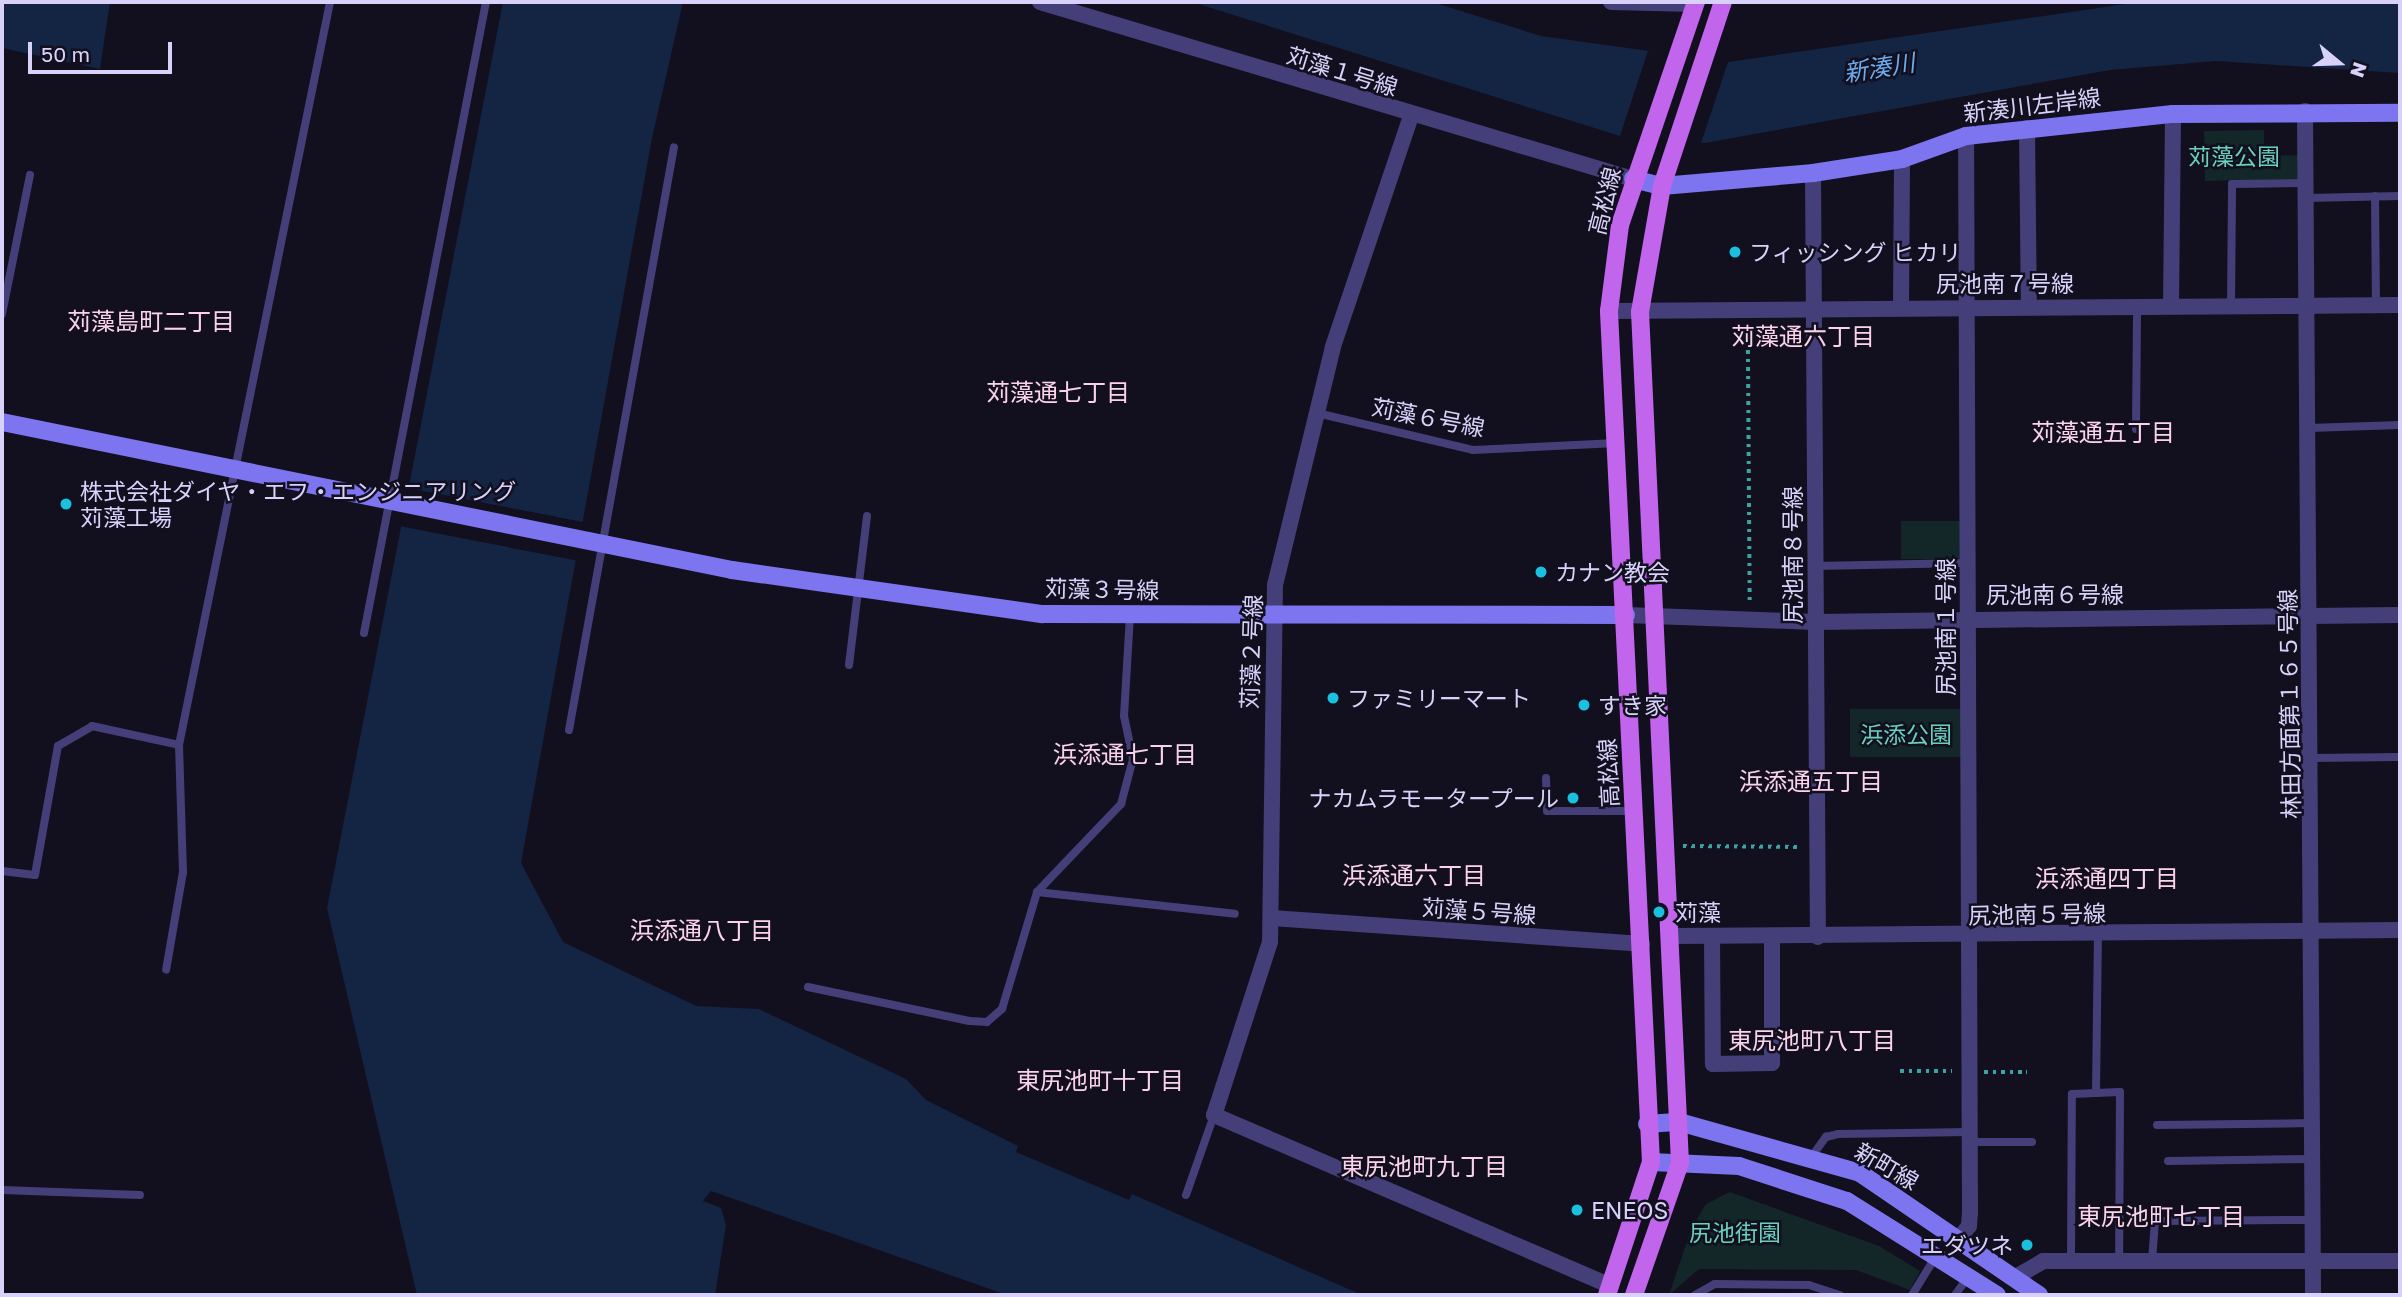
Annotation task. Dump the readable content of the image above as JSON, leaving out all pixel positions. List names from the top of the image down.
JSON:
{
  "streets": {
    "main road": ["高松線"],
    "street": [
      "苅藻１号線",
      "新湊川左岸線",
      "尻池南７号線",
      "尻池南８号線",
      "苅藻３号線",
      "尻池南６号線",
      "尻池南１号線",
      "苅藻２号線",
      "林田方面第１６５号線",
      "苅藻５号線",
      "尻池南５号線",
      "新町線"
    ],
    "lane": ["苅藻６号線"]
  },
  "crossings": [
    ["苅藻１号線", "新湊川左岸線"],
    ["苅藻１号線", "高松線"],
    ["苅藻１号線", "苅藻２号線"],
    ["新湊川左岸線", "高松線"],
    ["新湊川左岸線", "尻池南８号線"],
    ["新湊川左岸線", "尻池南１号線"],
    ["新湊川左岸線", "林田方面第１６５号線"],
    ["高松線", "尻池南７号線"],
    ["高松線", "苅藻６号線"],
    ["高松線", "苅藻３号線"],
    ["高松線", "尻池南６号線"],
    ["高松線", "苅藻５号線"],
    ["高松線", "新町線"],
    ["尻池南７号線", "尻池南８号線"],
    ["尻池南７号線", "尻池南１号線"],
    ["尻池南７号線", "林田方面第１６５号線"],
    ["苅藻６号線", "苅藻２号線"],
    ["尻池南８号線", "尻池南６号線"],
    ["尻池南８号線", "尻池南５号線"],
    ["苅藻３号線", "尻池南６号線"],
    ["苅藻３号線", "苅藻２号線"],
    ["尻池南６号線", "尻池南１号線"],
    ["尻池南６号線", "林田方面第１６５号線"],
    ["尻池南１号線", "尻池南５号線"],
    ["尻池南１号線", "新町線"],
    ["苅藻２号線", "苅藻５号線"],
    ["林田方面第１６５号線", "尻池南５号線"]
  ],
  "districts": [
    "苅藻島町二丁目",
    "苅藻通六丁目",
    "苅藻通七丁目",
    "苅藻通五丁目",
    "浜添通七丁目",
    "浜添通五丁目",
    "浜添通六丁目",
    "浜添通四丁目",
    "浜添通八丁目",
    "東尻池町八丁目",
    "東尻池町十丁目",
    "東尻池町九丁目",
    "東尻池町七丁目"
  ],
  "water": ["新湊川"],
  "parks": ["苅藻公園", "浜添公園", "尻池街園"],
  "places": [
    "フィッシング ヒカリ",
    "株式会社ダイヤ・エフ・エンジニアリング 苅藻工場",
    "カナン教会",
    "ファミリーマート",
    "すき家",
    "ナカムラモータープール",
    "苅藻",
    "ENEOS",
    "エダツネ"
  ],
  "scale_bar": "50 m",
  "north": "right"
}
